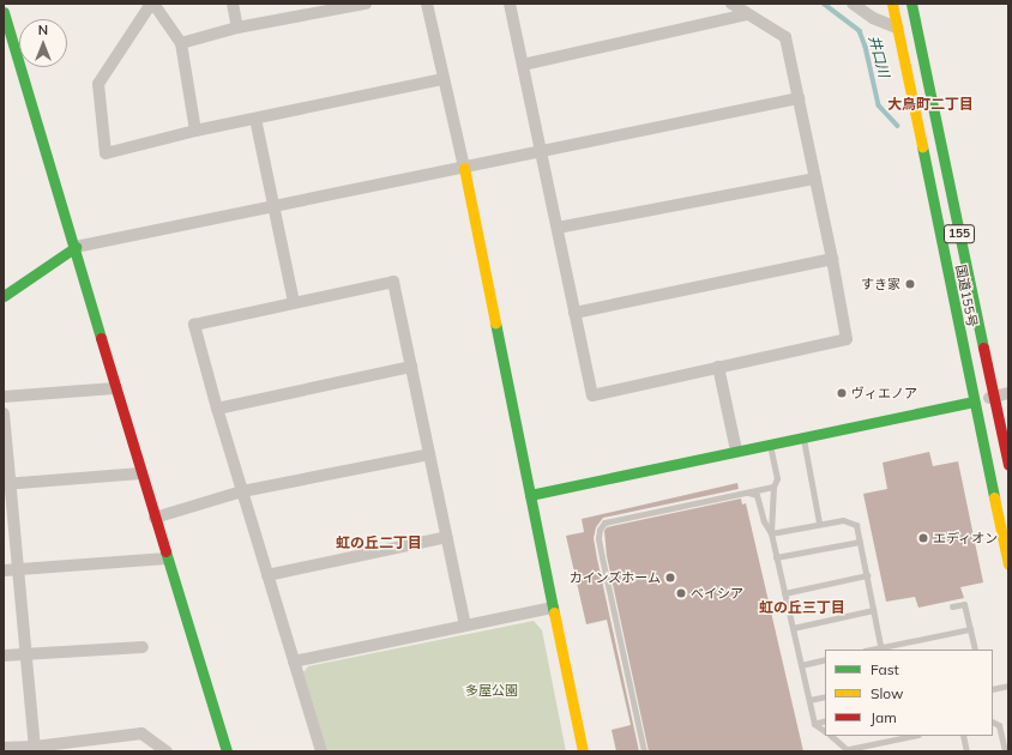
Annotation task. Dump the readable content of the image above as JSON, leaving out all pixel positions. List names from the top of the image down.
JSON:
{
  "streets": {
    "main road": ["155", "国道155号"]
  },
  "districts": ["大鳥町二丁目", "虹の丘二丁目", "虹の丘三丁目"],
  "water": ["井口川"],
  "parks": ["多屋公園"],
  "places": [
    "すき家",
    "ヴィエノア",
    "エディオン",
    "カインズホーム",
    "ベイシア"
  ],
  "legend": ["Fast", "Slow", "Jam"],
  "north": "top"
}
